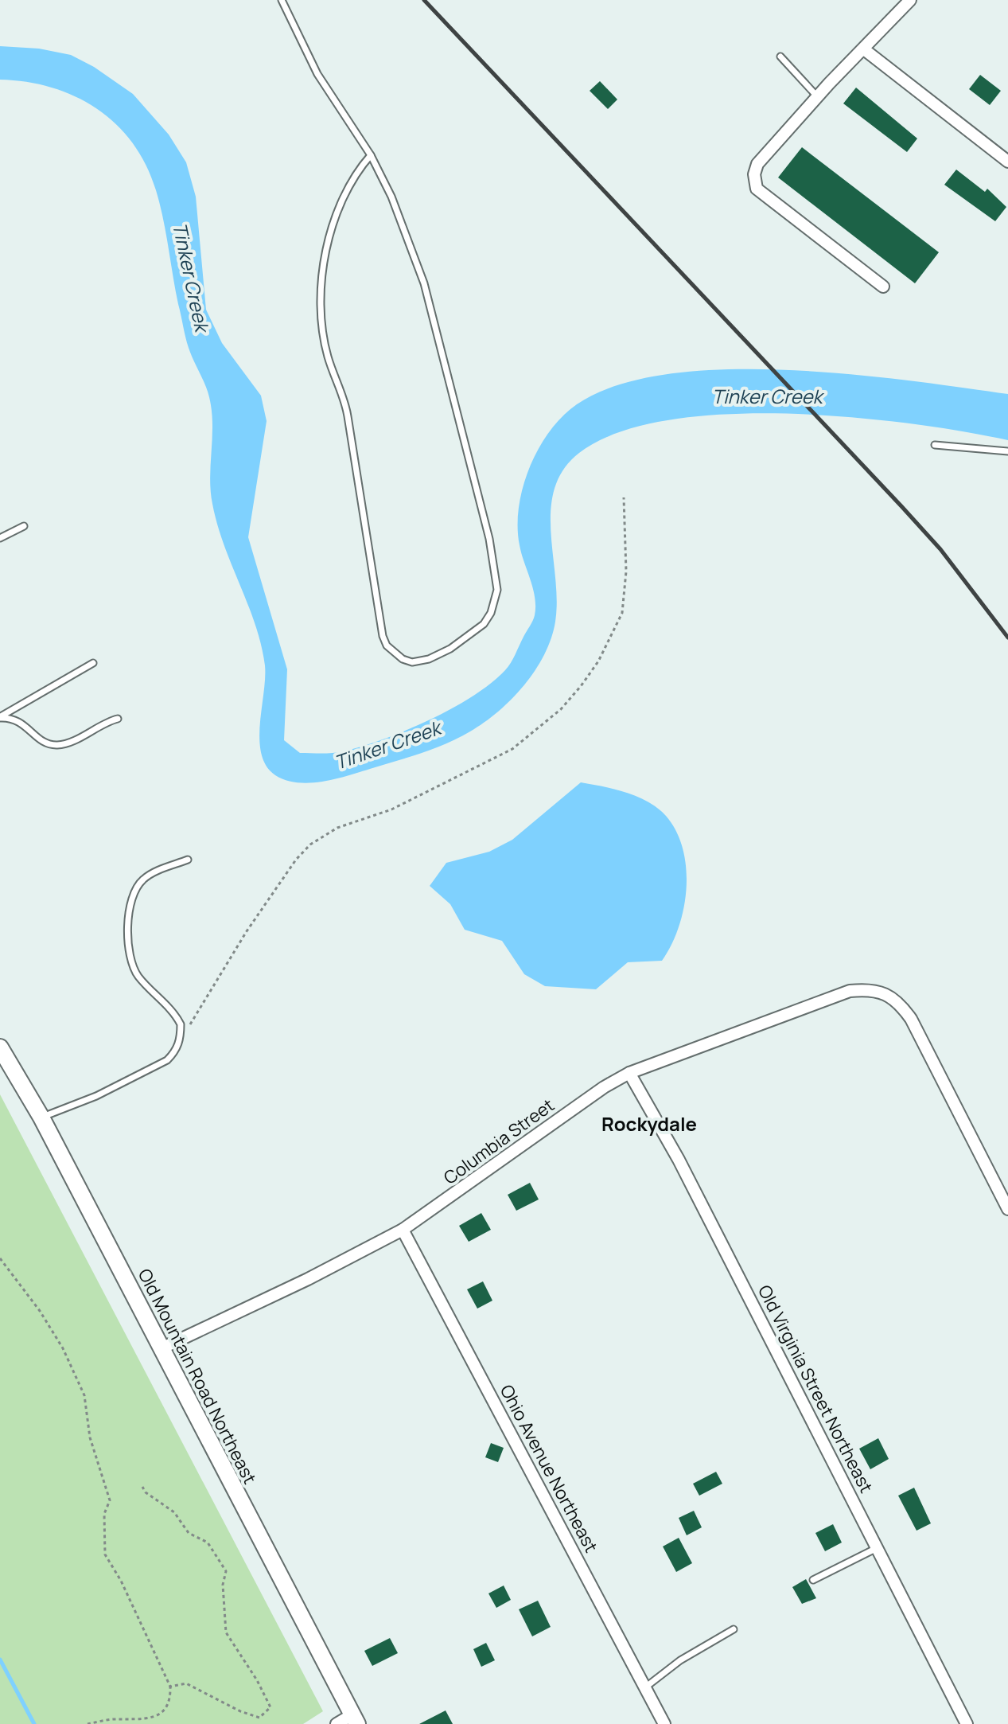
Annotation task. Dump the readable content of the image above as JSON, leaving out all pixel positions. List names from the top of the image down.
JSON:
{
  "streets": {
    "street": [
      "Columbia Street",
      "Old Mountain Road Northeast",
      "Old Virginia Street Northeast",
      "Ohio Avenue Northeast"
    ]
  },
  "crossings": [
    ["Columbia Street", "Old Mountain Road Northeast"],
    ["Columbia Street", "Old Virginia Street Northeast"],
    ["Columbia Street", "Ohio Avenue Northeast"]
  ],
  "districts": ["Rockydale"],
  "water": ["Tinker Creek"]
}
